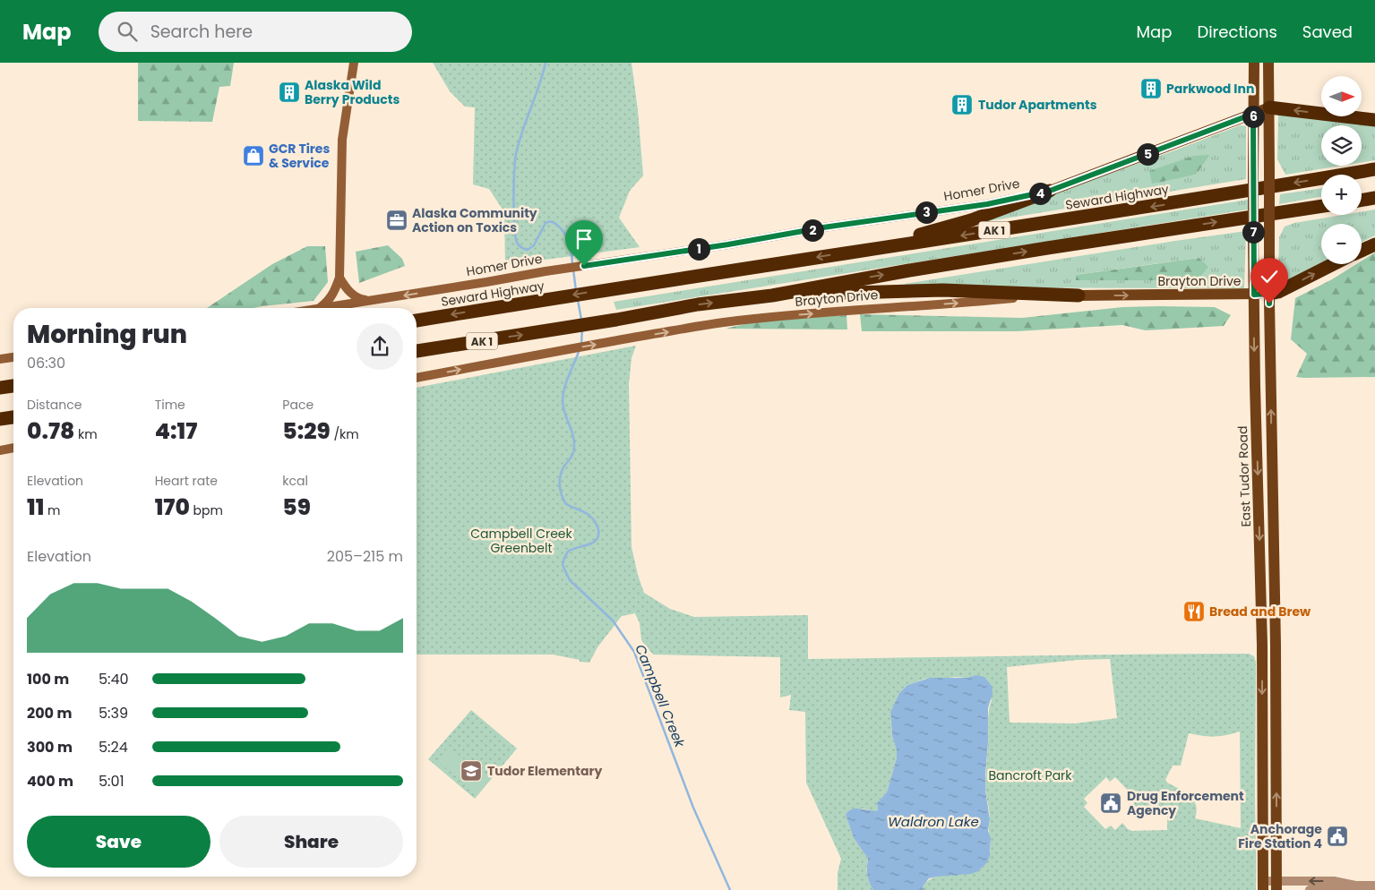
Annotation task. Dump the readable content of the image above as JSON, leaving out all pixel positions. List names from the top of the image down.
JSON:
{
  "streets": {
    "highway": ["Seward Highway", "AK 1"],
    "main road": ["Homer Drive", "Brayton Drive", "East Tudor Road"]
  },
  "crossings": [
    ["Homer Drive", "East Tudor Road"],
    ["Brayton Drive", "East Tudor Road"]
  ],
  "one_way": ["Homer Drive", "Brayton Drive"],
  "water": ["Campbell Creek", "Waldron Lake"],
  "parks": ["Campbell Creek Greenbelt", "Bancroft Park"],
  "places": {
    "building": ["Parkwood Inn", "Alaska Wild Berry Products", "Tudor Apartments"],
    "shop": ["GCR Tires & Service"],
    "office": ["Alaska Community Action on Toxics"],
    "restaurant": ["Bread and Brew"],
    "school or university": ["Tudor Elementary"],
    "public building": ["Drug Enforcement Agency", "Anchorage Fire Station 4"]
  },
  "north": "right",
  "page": {
    "header": "Map",
    "search": "Search here",
    "nav": ["Map", "Directions", "Saved"],
    "map_buttons": ["+", "−"],
    "pins": [
      "6",
      "5",
      "4",
      "3",
      "2",
      "7",
      "1"
    ],
    "heading": ["Morning run", "06:30"],
    "stats": [
      ["Distance", "0.78 km"],
      ["Time", "4:17"],
      ["Pace", "5:29 /km"],
      ["Elevation", "11 m"],
      ["Heart rate", "170 bpm"],
      ["kcal", "59"]
    ],
    "chart": ["Elevation", "205–215 m"],
    "list": [
      {
        "name": "100 m",
        "note": "5:40"
      },
      {
        "name": "200 m",
        "note": "5:39"
      },
      {
        "name": "300 m",
        "note": "5:24"
      },
      {
        "name": "400 m",
        "note": "5:01"
      }
    ],
    "buttons": ["Save", "Share"]
  }
}
